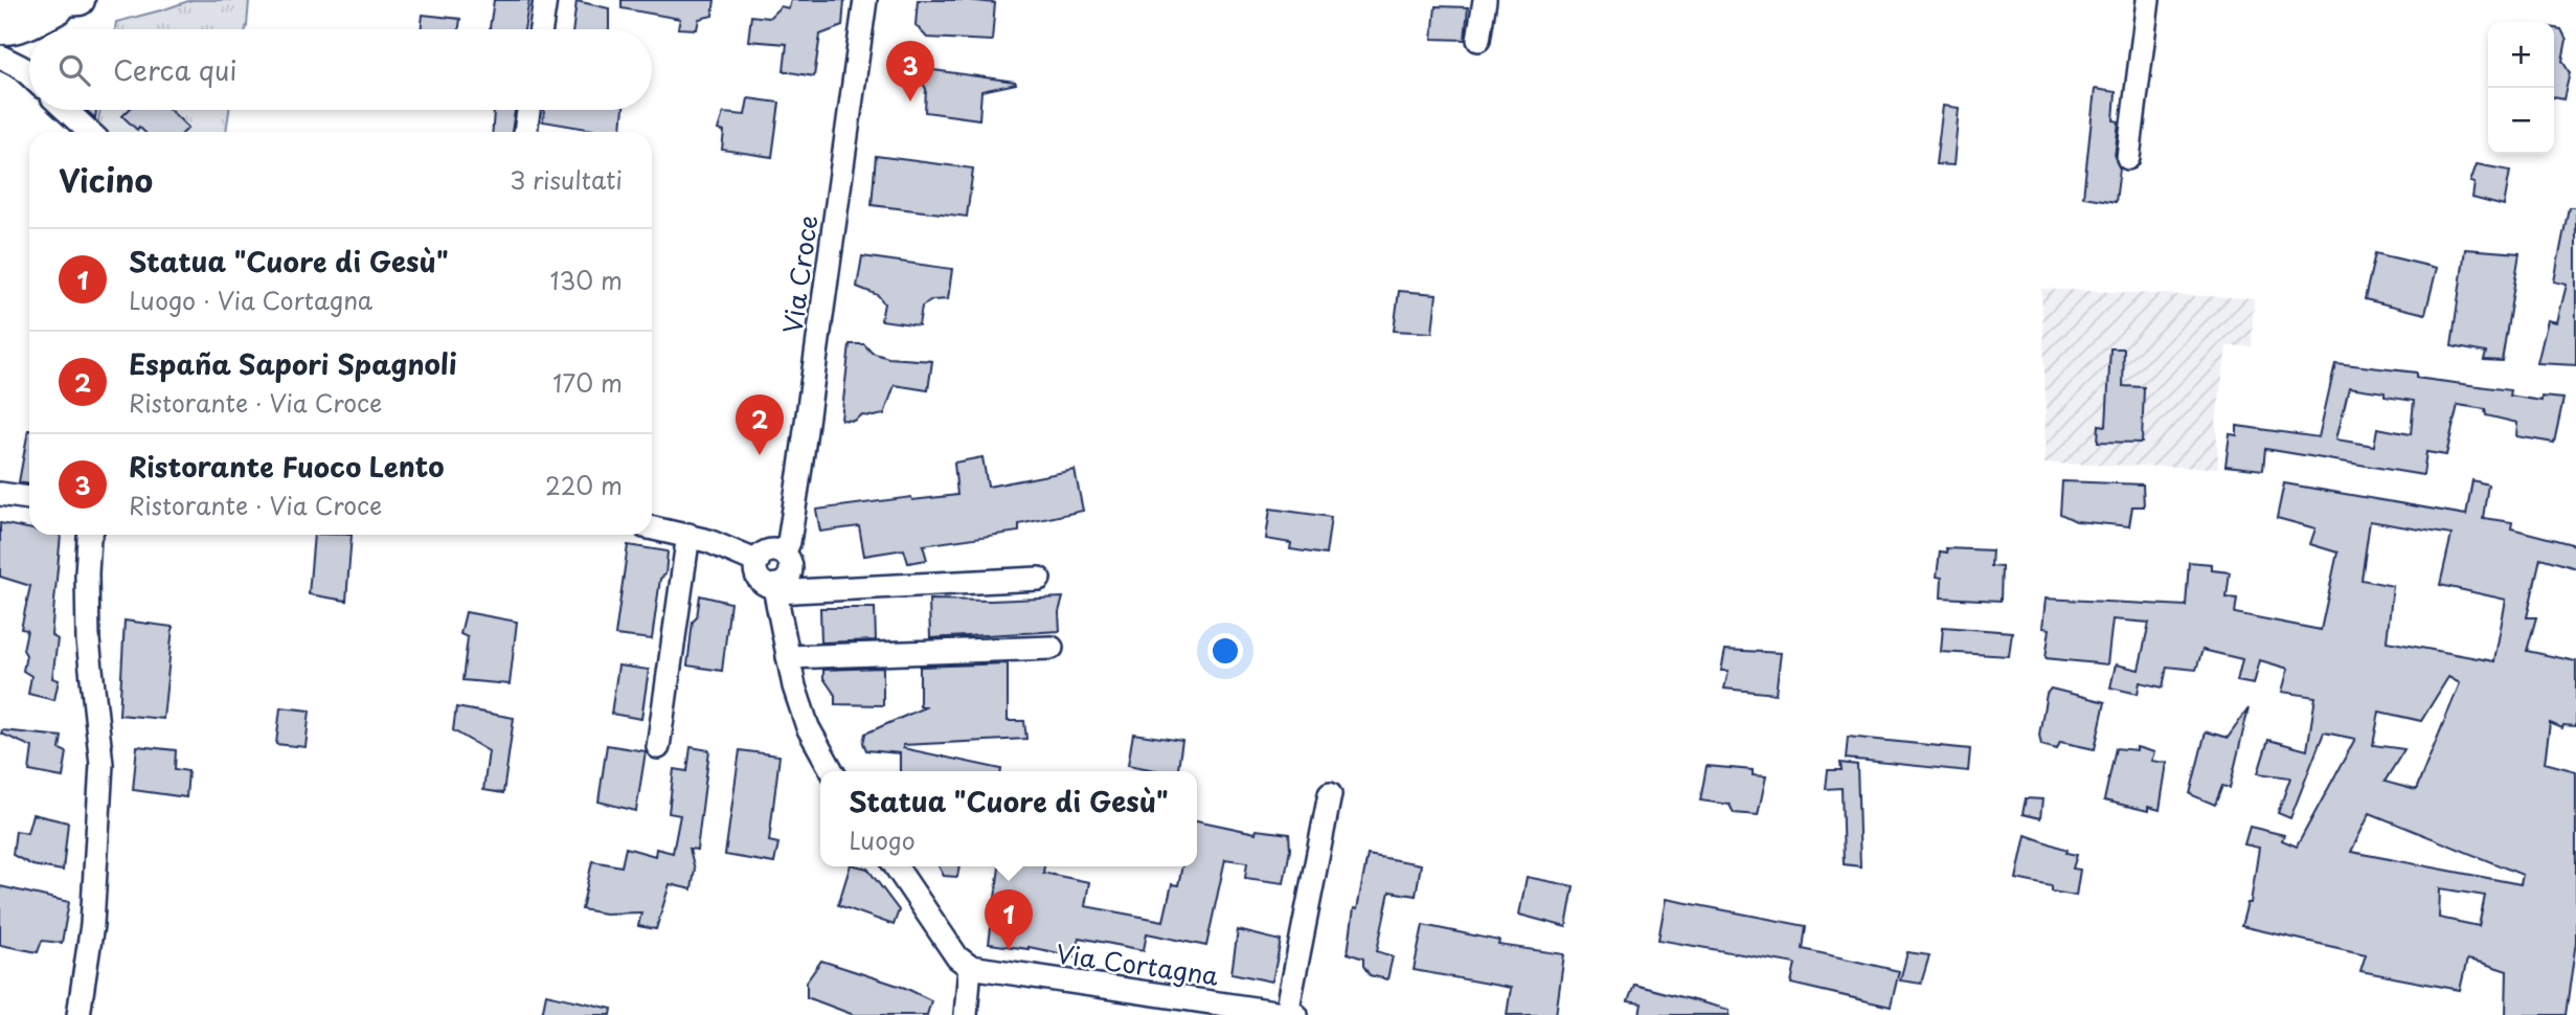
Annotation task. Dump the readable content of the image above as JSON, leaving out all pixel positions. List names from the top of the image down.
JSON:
{
  "streets": {
    "street": ["Via Croce", "Via Cortagna"]
  },
  "page": {
    "map_buttons": ["+", "−"],
    "search": "Cerca qui",
    "pins": ["3", "2", "1"],
    "heading": ["Vicino", "3 risultati"],
    "list": [
      {
        "mark": "1",
        "name": "Statua \"Cuore di Gesù\"",
        "note": "Luogo · Via Cortagna",
        "value": "130 m"
      },
      {
        "mark": "2",
        "name": "España Sapori Spagnoli",
        "note": "Ristorante · Via Croce",
        "value": "170 m"
      },
      {
        "mark": "3",
        "name": "Ristorante Fuoco Lento",
        "note": "Ristorante · Via Croce",
        "value": "220 m"
      }
    ],
    "popup": ["Statua \"Cuore di Gesù\"", "Luogo"]
  }
}
